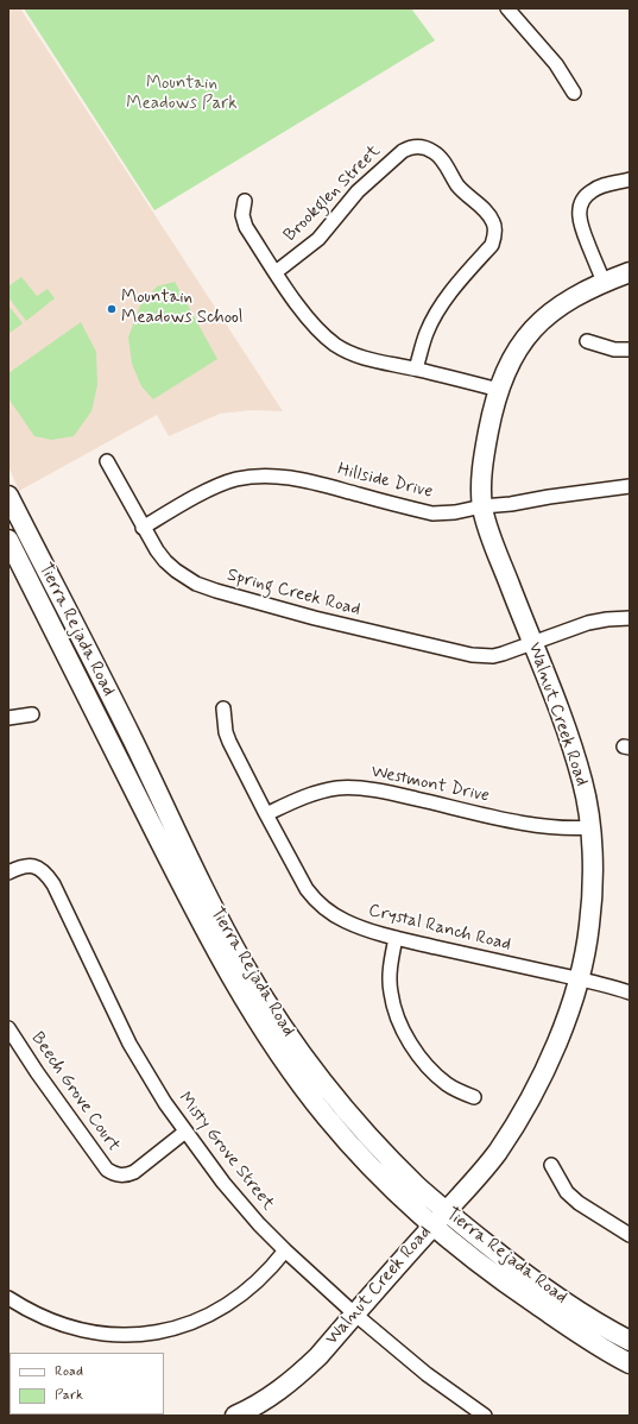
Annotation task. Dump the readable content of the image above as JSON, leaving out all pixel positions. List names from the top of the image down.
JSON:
{
  "streets": {
    "main road": ["Tierra Rejada Road", "Walnut Creek Road"],
    "street": [
      "Brookglen Street",
      "Hillside Drive",
      "Spring Creek Road",
      "Westmont Drive",
      "Crystal Ranch Road",
      "Beech Grove Court",
      "Misty Grove Street"
    ]
  },
  "crossings": [
    ["Hillside Drive", "Spring Creek Road"],
    ["Hillside Drive", "Walnut Creek Road"],
    ["Spring Creek Road", "Walnut Creek Road"],
    ["Tierra Rejada Road", "Walnut Creek Road"],
    ["Walnut Creek Road", "Westmont Drive"],
    ["Walnut Creek Road", "Crystal Ranch Road"],
    ["Walnut Creek Road", "Misty Grove Street"],
    ["Westmont Drive", "Crystal Ranch Road"],
    ["Beech Grove Court", "Misty Grove Street"]
  ],
  "parks": ["Mountain Meadows Park"],
  "places": ["Mountain Meadows School"],
  "legend": ["Road", "Park"]
}
